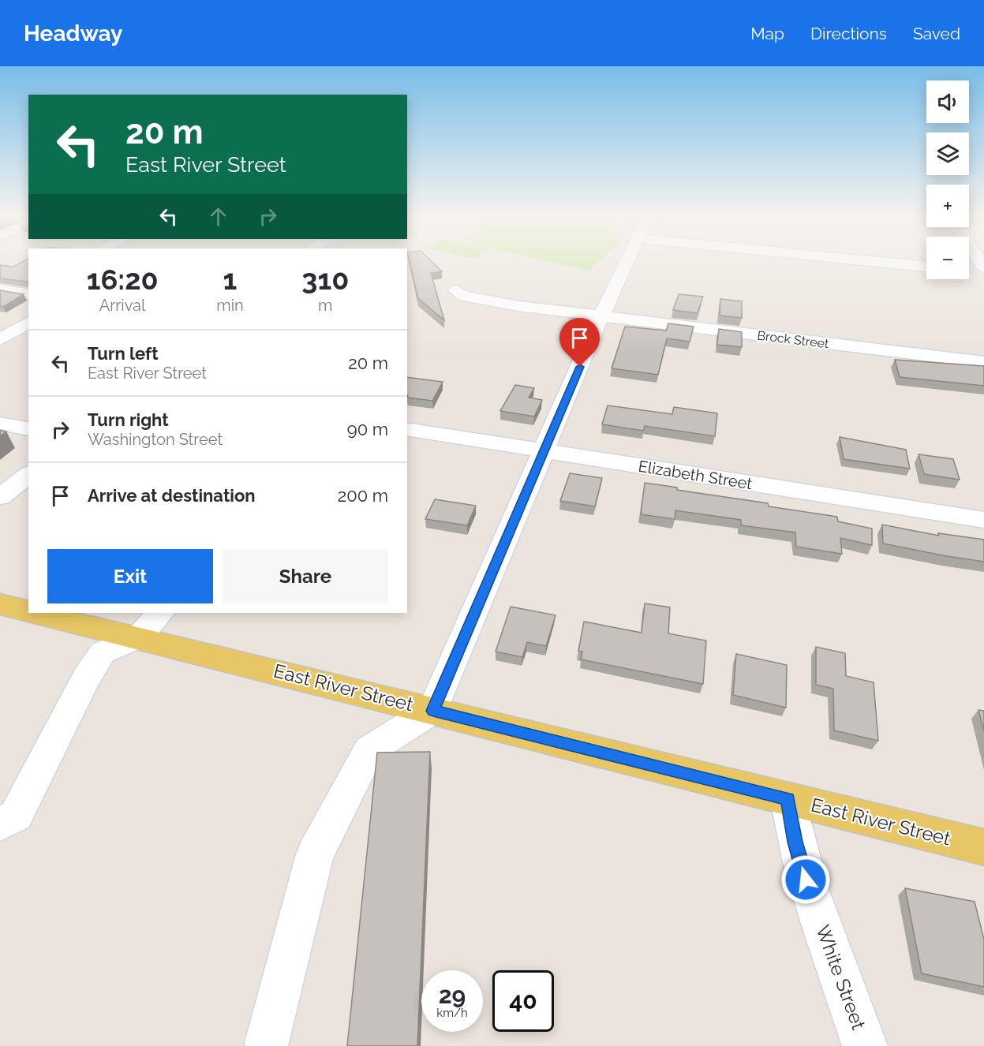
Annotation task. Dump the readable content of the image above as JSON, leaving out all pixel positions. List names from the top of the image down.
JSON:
{
  "streets": {
    "main road": ["East River Street"],
    "street": ["Brock Street", "Elizabeth Street", "White Street"]
  },
  "crossings": [
    ["East River Street", "White Street"]
  ],
  "page": {
    "header": "Headway",
    "nav": ["Map", "Directions", "Saved"],
    "map_buttons": ["+", "−"],
    "turn": ["20 m", "East River Street"],
    "eta": [
      "16:20",
      "Arrival",
      "1",
      "min",
      "310",
      "m"
    ],
    "list": [
      {
        "name": "Turn left",
        "note": "East River Street",
        "value": "20 m"
      },
      {
        "name": "Turn right",
        "note": "Washington Street",
        "value": "90 m"
      },
      {
        "name": "Arrive at destination",
        "value": "200 m"
      }
    ],
    "buttons": ["Exit", "Share"],
    "speed": "29 km/h",
    "limit": "40"
  }
}
